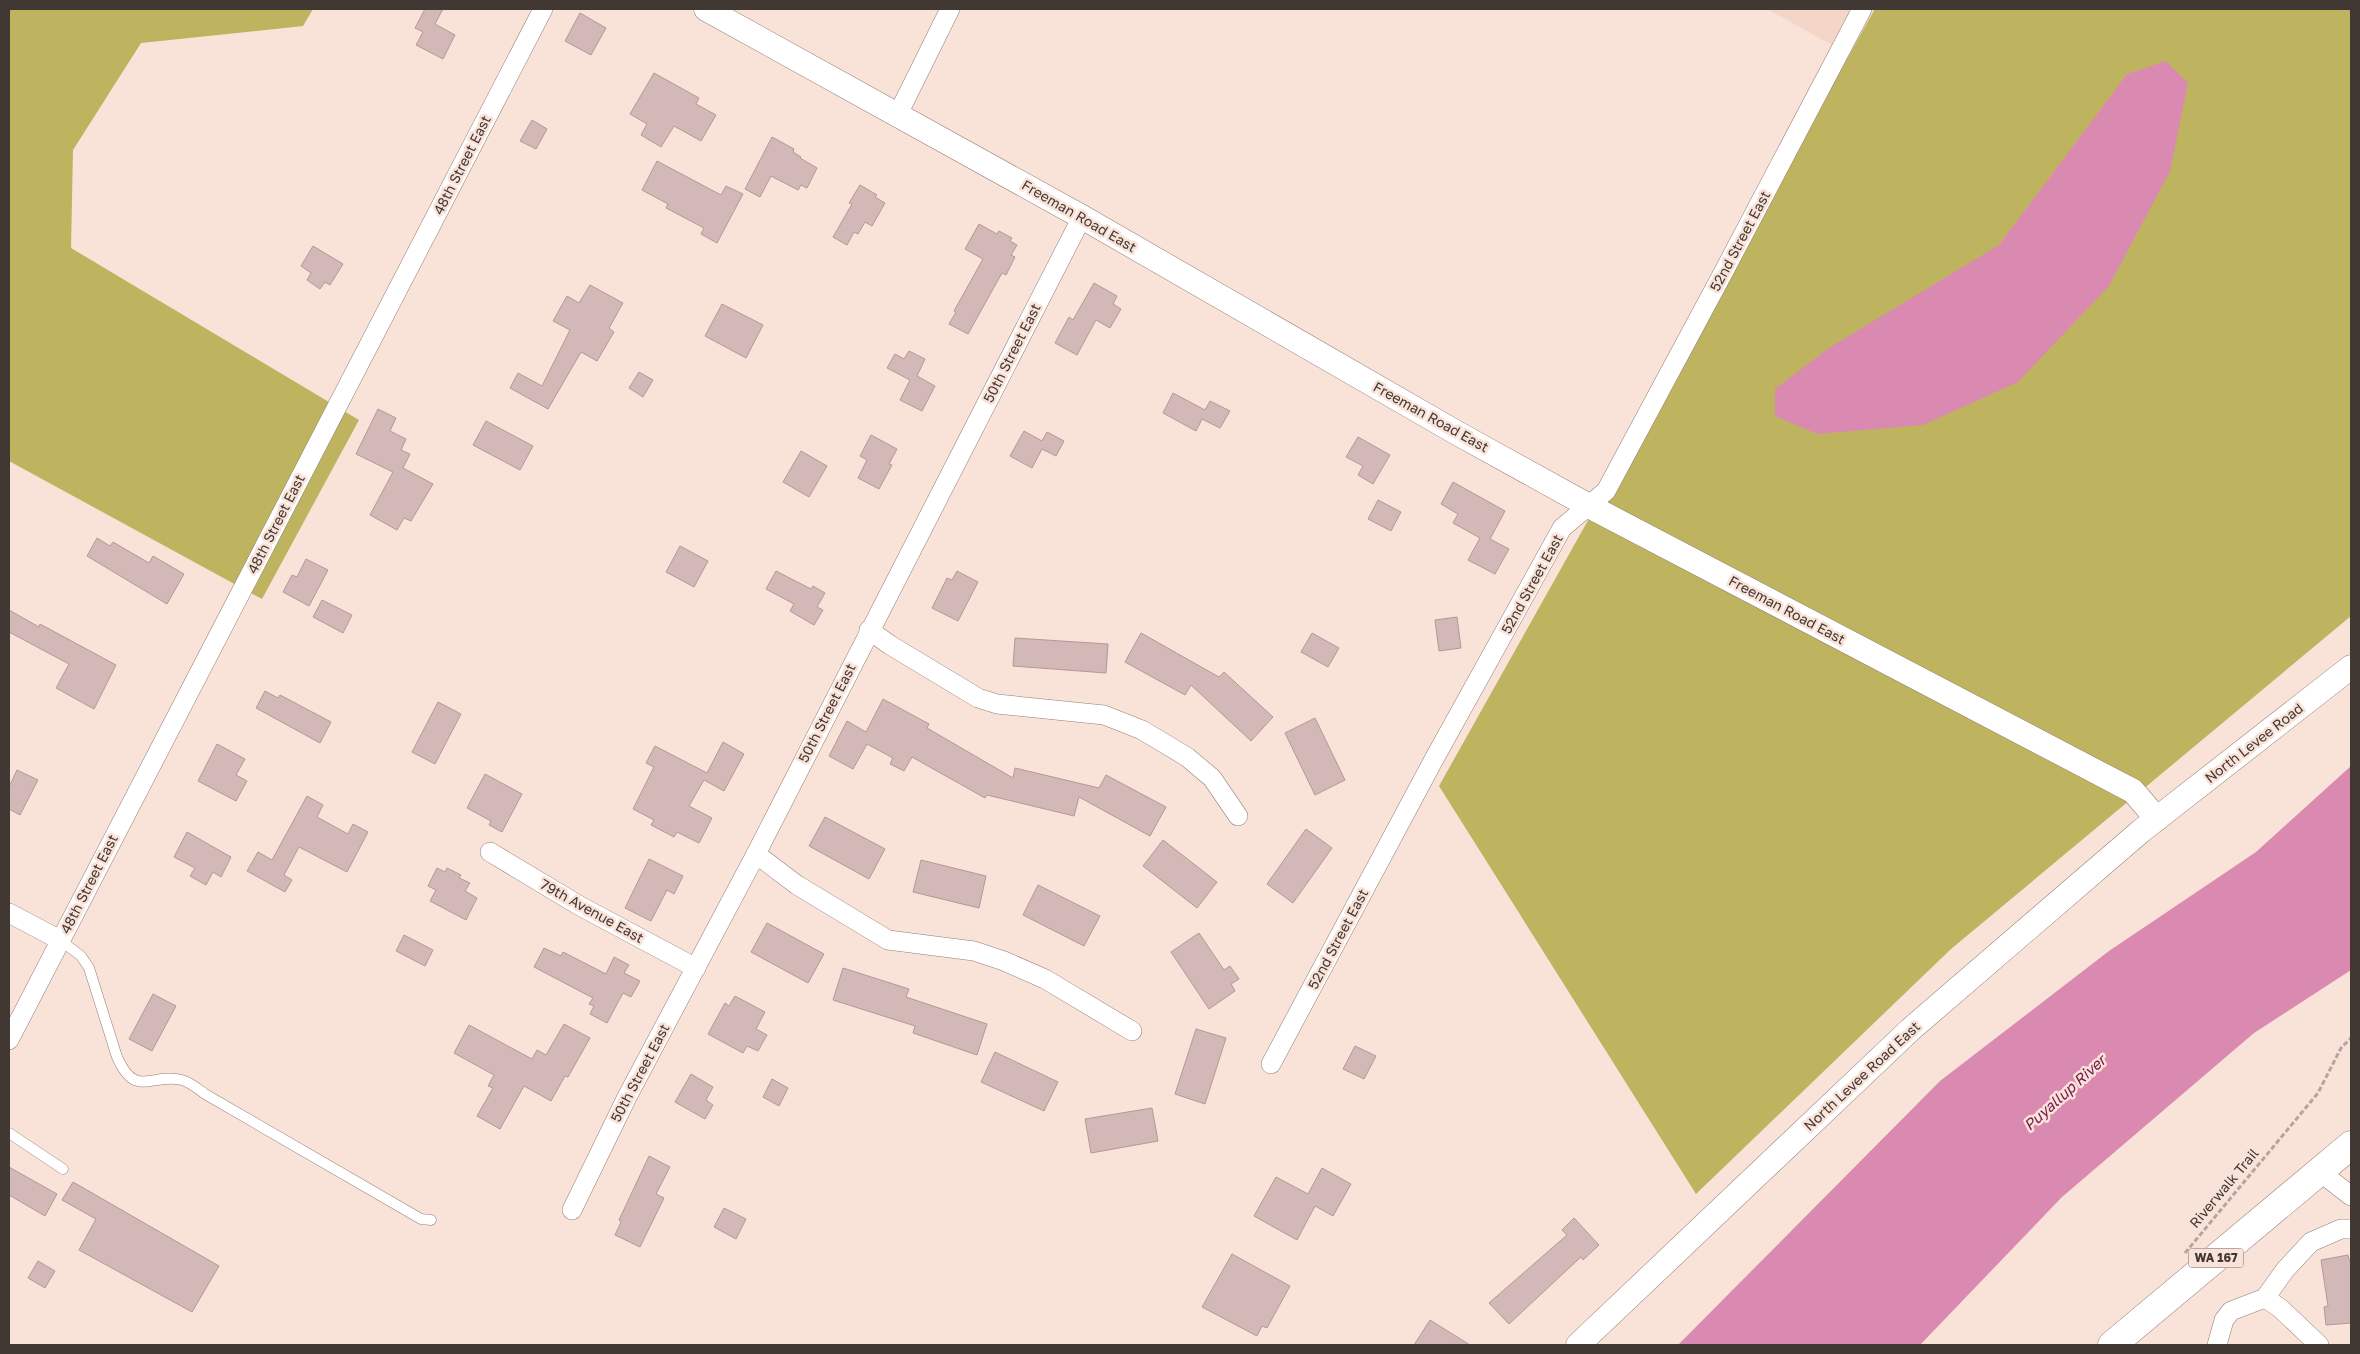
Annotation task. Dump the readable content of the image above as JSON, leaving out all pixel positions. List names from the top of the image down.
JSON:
{
  "streets": {
    "main road": ["WA 167"],
    "street": [
      "48th Street East",
      "Freeman Road East",
      "52nd Street East",
      "50th Street East",
      "North Levee Road",
      "79th Avenue East",
      "North Levee Road East"
    ],
    "path": ["Riverwalk Trail"]
  },
  "crossings": [
    ["Freeman Road East", "52nd Street East"],
    ["Freeman Road East", "50th Street East"],
    ["Freeman Road East", "North Levee Road"],
    ["Freeman Road East", "North Levee Road East"],
    ["50th Street East", "79th Avenue East"],
    ["North Levee Road", "North Levee Road East"]
  ],
  "water": ["Puyallup River"]
}
